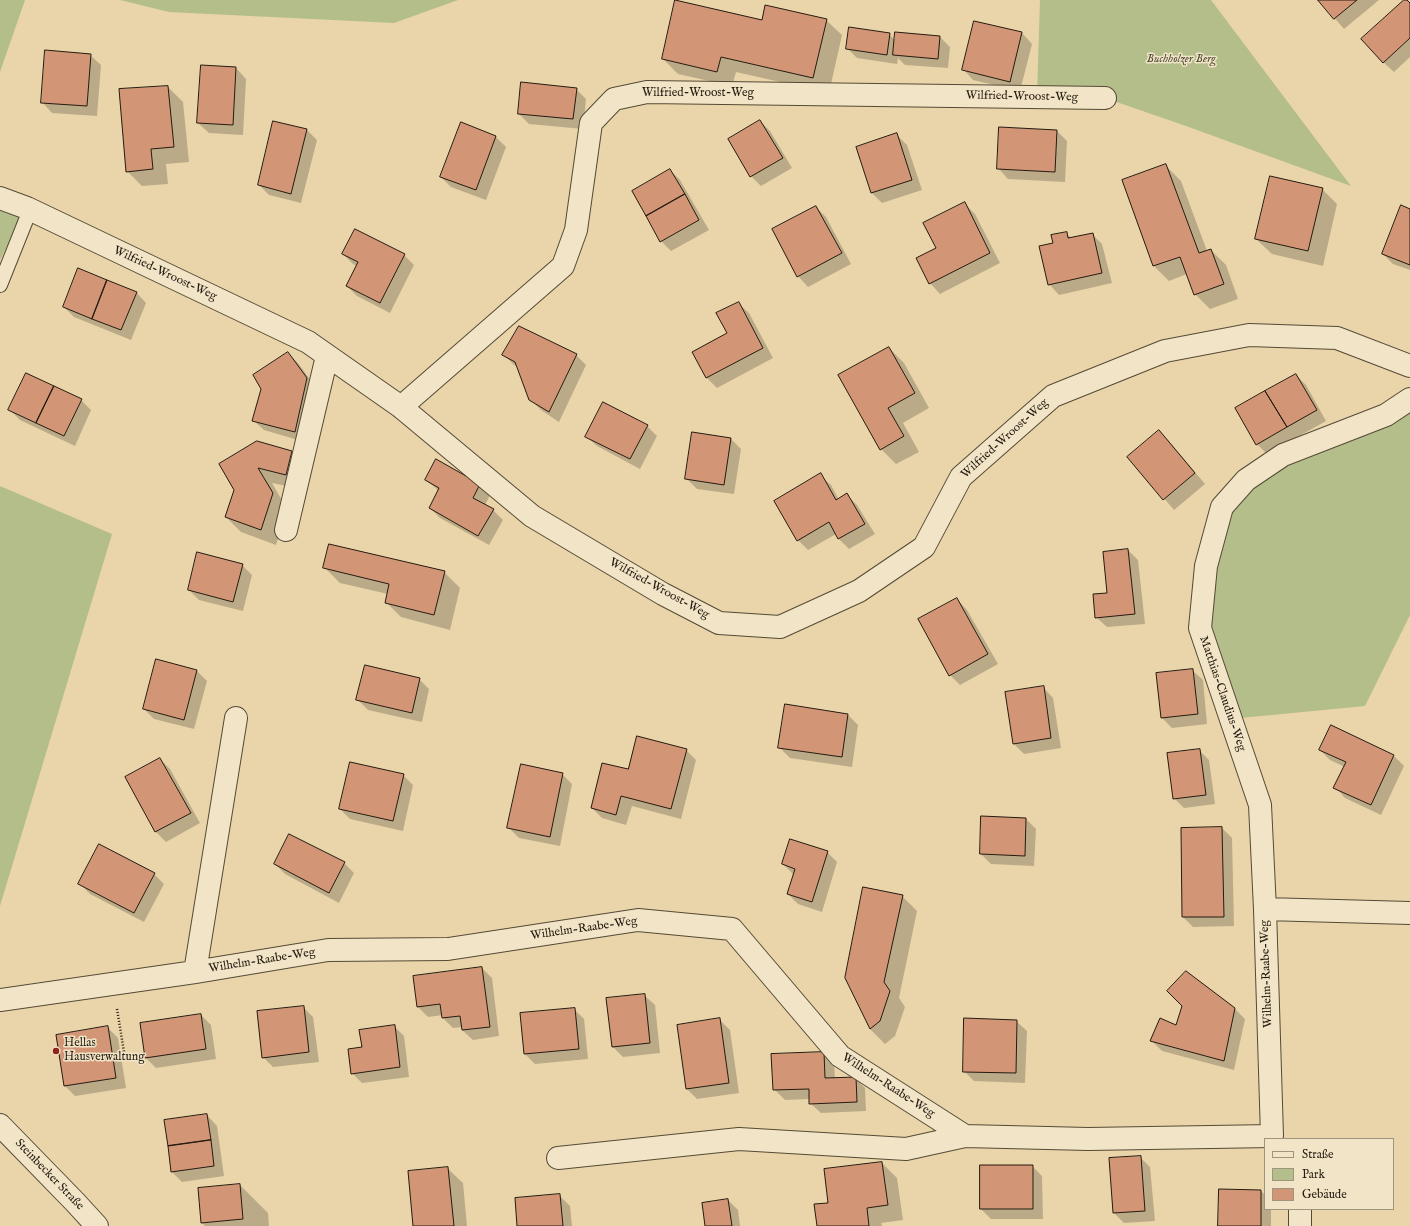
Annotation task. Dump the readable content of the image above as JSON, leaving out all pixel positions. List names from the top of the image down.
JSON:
{
  "streets": {
    "street": [
      "Wilfried-Wroost-Weg",
      "Matthias-Claudius-Weg",
      "Wilhelm-Raabe-Weg",
      "Steinbecker Straße"
    ]
  },
  "crossings": [
    ["Matthias-Claudius-Weg", "Wilhelm-Raabe-Weg"]
  ],
  "parks": ["Buchholzer Berg"],
  "places": ["Hellas Hausverwaltung"],
  "legend": ["Straße", "Park", "Gebäude"]
}
